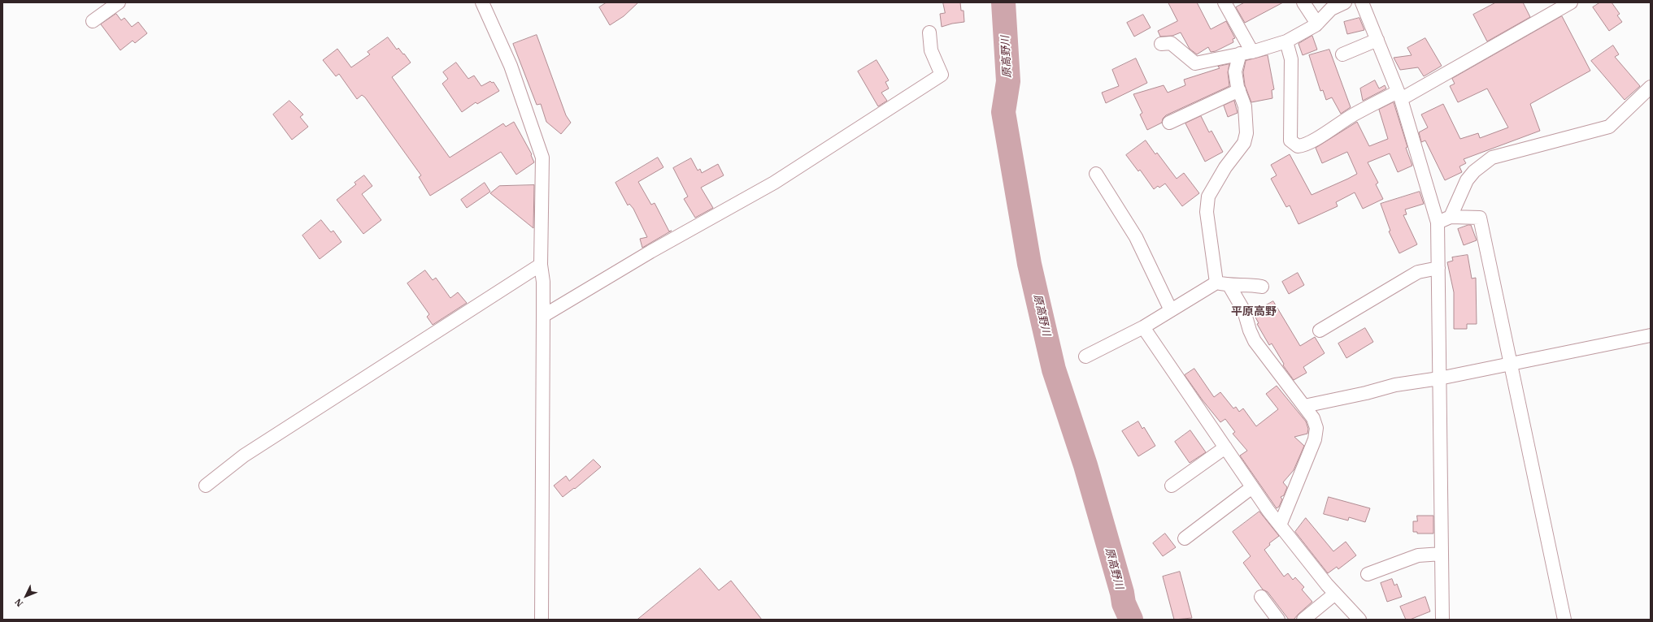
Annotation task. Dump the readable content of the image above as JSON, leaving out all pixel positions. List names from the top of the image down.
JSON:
{
  "districts": ["平原高野"],
  "water": ["原高野川"],
  "north": "bottom left"
}
